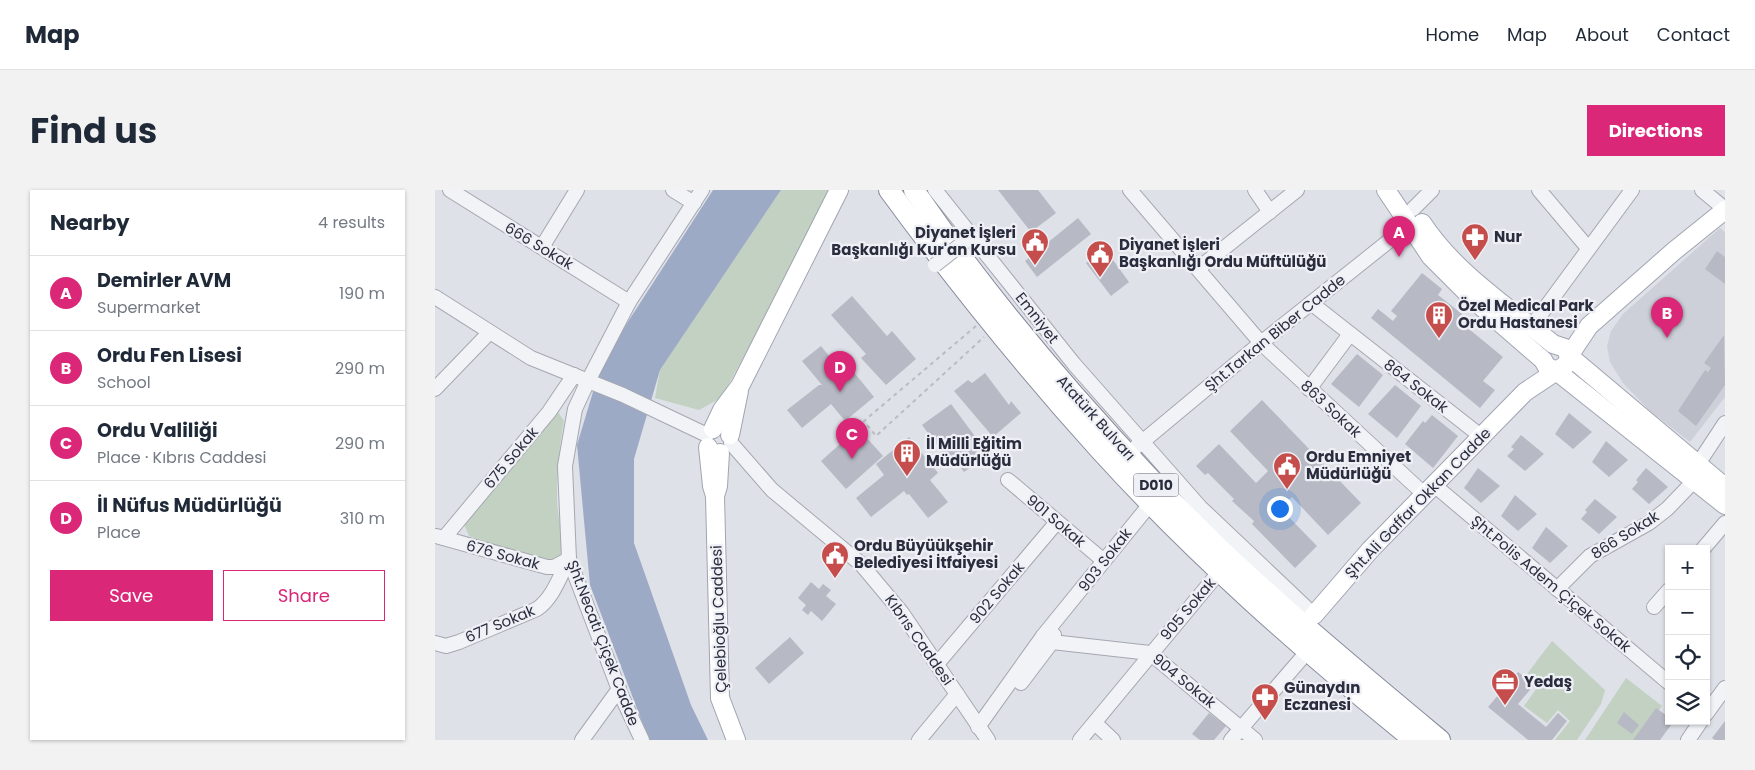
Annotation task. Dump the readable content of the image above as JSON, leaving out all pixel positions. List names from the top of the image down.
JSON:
{
  "streets": {
    "highway": ["Atatürk Bulvarı", "D010"],
    "main road": ["Şht.Ali Gaffar Okkan Cadde", "Çelebioğlu Caddesi"],
    "street": [
      "666 Sokak",
      "Emniyet",
      "Şht.Tarkan Biber Cadde",
      "864 Sokak",
      "863 Sokak",
      "675 Sokak",
      "901 Sokak",
      "866 Sokak",
      "676 Sokak",
      "903 Sokak",
      "Şht.Polis Adem Çiçek Sokak",
      "902 Sokak",
      "905 Sokak",
      "677 Sokak",
      "Kıbrıs Caddesi",
      "Şht.Necati Çiçek Cadde",
      "904 Sokak"
    ]
  },
  "crossings": [
    ["666 Sokak", "Şht.Necati Çiçek Cadde"],
    ["Emniyet", "Şht.Tarkan Biber Cadde"],
    ["Emniyet", "Atatürk Bulvarı"],
    ["Emniyet", "Şht.Ali Gaffar Okkan Cadde"],
    ["Şht.Tarkan Biber Cadde", "864 Sokak"],
    ["Şht.Tarkan Biber Cadde", "863 Sokak"],
    ["Şht.Tarkan Biber Cadde", "Atatürk Bulvarı"],
    ["864 Sokak", "Şht.Ali Gaffar Okkan Cadde"],
    ["863 Sokak", "Şht.Ali Gaffar Okkan Cadde"],
    ["863 Sokak", "Şht.Polis Adem Çiçek Sokak"],
    ["Atatürk Bulvarı", "903 Sokak"],
    ["Atatürk Bulvarı", "905 Sokak"],
    ["675 Sokak", "676 Sokak"],
    ["Şht.Ali Gaffar Okkan Cadde", "Şht.Polis Adem Çiçek Sokak"],
    ["901 Sokak", "903 Sokak"],
    ["901 Sokak", "902 Sokak"],
    ["866 Sokak", "Şht.Polis Adem Çiçek Sokak"],
    ["676 Sokak", "677 Sokak"],
    ["676 Sokak", "Şht.Necati Çiçek Cadde"],
    ["903 Sokak", "Kıbrıs Caddesi"],
    ["903 Sokak", "904 Sokak"],
    ["902 Sokak", "Kıbrıs Caddesi"],
    ["905 Sokak", "904 Sokak"],
    ["Çelebioğlu Caddesi", "Kıbrıs Caddesi"],
    ["677 Sokak", "Şht.Necati Çiçek Cadde"]
  ],
  "places": {
    "pharmacy": ["Nur", "Günaydın Eczanesi"],
    "public building": [
      "Diyanet İşleri Başkanlığı Kur'an Kursu",
      "Diyanet İşleri Başkanlığı Ordu Müftülüğü",
      "Ordu Emniyet Müdürlüğü",
      "Ordu Büyüükşehir Belediyesi İtfaiyesi"
    ],
    "building": ["Özel Medical Park Ordu Hastanesi", "İl Milli Eğitim Müdürlüğü"],
    "office": ["Yedaş"]
  },
  "page": {
    "header": "Map",
    "nav": [
      "Home",
      "Map",
      "About",
      "Contact"
    ],
    "title": "Find us",
    "buttons": [
      "Directions",
      ["Save", "Share"]
    ],
    "heading": ["Nearby", "4 results"],
    "pins": [
      "A",
      "B",
      "D",
      "C"
    ],
    "list": [
      {
        "mark": "A",
        "name": "Demirler AVM",
        "note": "Supermarket",
        "value": "190 m"
      },
      {
        "mark": "B",
        "name": "Ordu Fen Lisesi",
        "note": "School",
        "value": "290 m"
      },
      {
        "mark": "C",
        "name": "Ordu Valiliği",
        "note": "Place · Kıbrıs Caddesi",
        "value": "290 m"
      },
      {
        "mark": "D",
        "name": "İl Nüfus Müdürlüğü",
        "note": "Place",
        "value": "310 m"
      }
    ],
    "map_buttons": ["+", "−"]
  }
}
